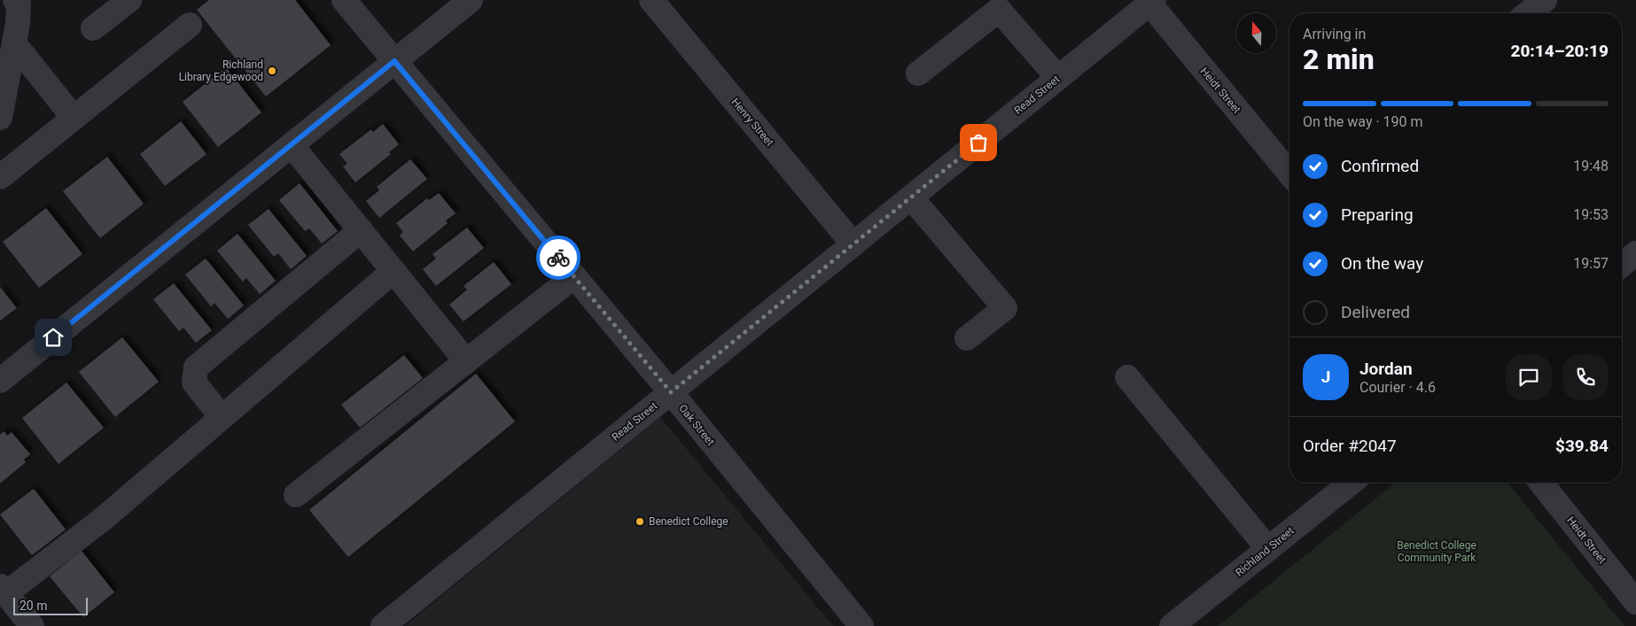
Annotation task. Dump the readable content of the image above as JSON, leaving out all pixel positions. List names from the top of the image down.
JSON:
{
  "streets": {
    "street": [
      "Heidt Street",
      "Read Street",
      "Henry Street",
      "Oak Street",
      "Richland Street"
    ]
  },
  "crossings": [
    ["Heidt Street", "Read Street"],
    ["Read Street", "Henry Street"],
    ["Read Street", "Oak Street"]
  ],
  "parks": ["Benedict College Community Park"],
  "places": ["Richland Library Edgewood", "Benedict College"],
  "scale_bar": "20 m",
  "north": "top",
  "page": {
    "heading": ["2 min", "Arriving in", "20:14–20:19"],
    "panel": [
      "Jordan",
      "Courier · 4.6",
      "Order #2047",
      "$39.84"
    ],
    "bar": "On the way · 190 m",
    "list": [
      ["Confirmed", "19:48"],
      ["Preparing", "19:53"],
      ["On the way", "19:57"],
      "Delivered"
    ],
    "round": "J",
    "scale": "20 m"
  }
}
